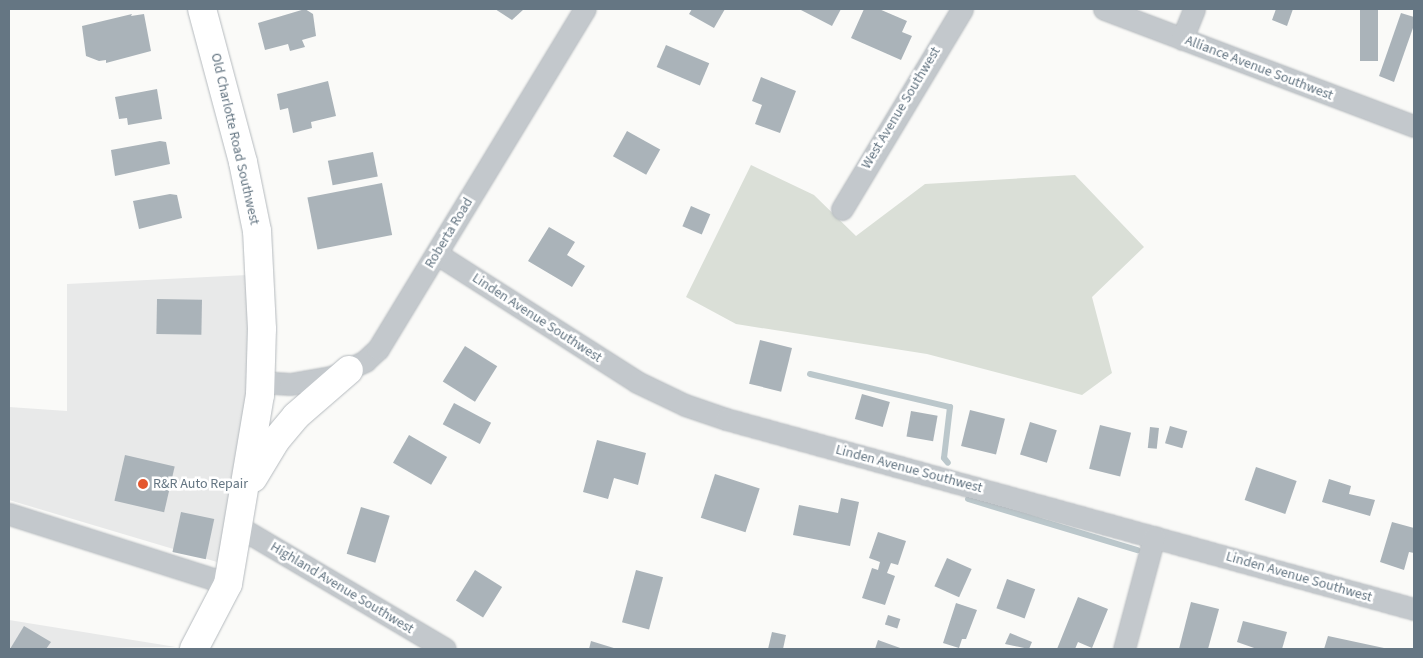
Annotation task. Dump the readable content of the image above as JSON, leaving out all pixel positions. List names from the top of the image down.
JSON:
{
  "streets": {
    "main road": ["Old Charlotte Road Southwest"],
    "street": [
      "Alliance Avenue Southwest",
      "West Avenue Southwest",
      "Roberta Road",
      "Linden Avenue Southwest",
      "Highland Avenue Southwest"
    ]
  },
  "crossings": [
    ["Old Charlotte Road Southwest", "Roberta Road"],
    ["Old Charlotte Road Southwest", "Highland Avenue Southwest"],
    ["Roberta Road", "Linden Avenue Southwest"]
  ],
  "places": ["R&R Auto Repair"]
}
